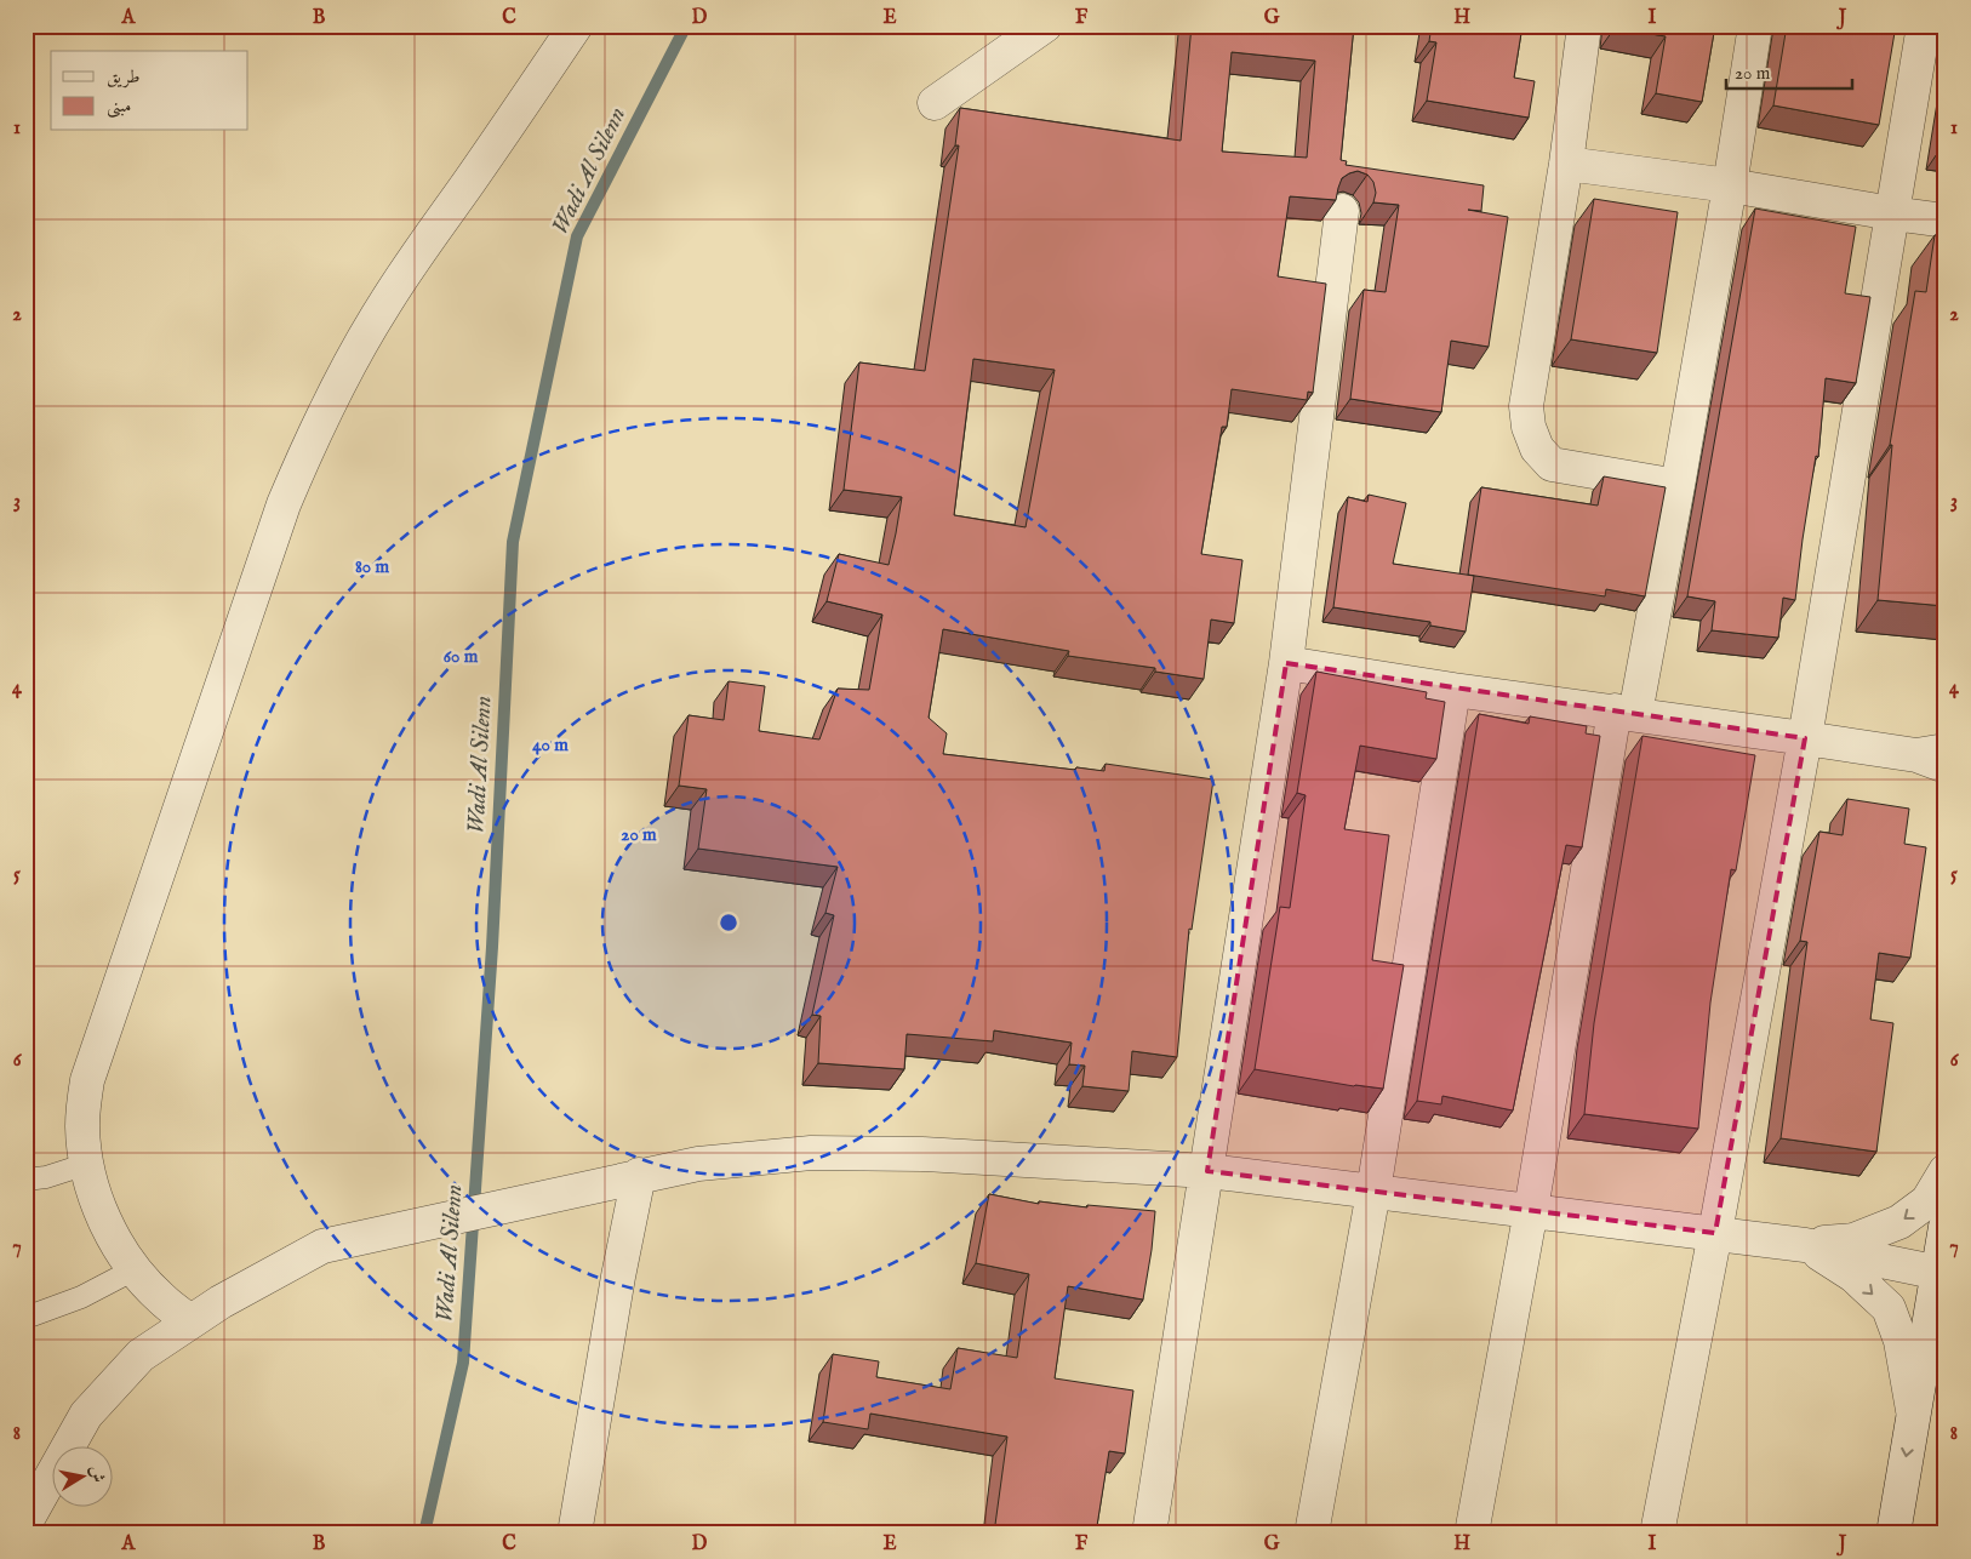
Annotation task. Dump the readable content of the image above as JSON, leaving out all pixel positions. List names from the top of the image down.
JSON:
{
  "water": ["Wadi Al Silenn"],
  "legend": ["طريق", "مبنى"],
  "scale_bar": "20 m",
  "north": "right",
  "grid": {
    "columns": [
      "A",
      "B",
      "C",
      "D",
      "E",
      "F",
      "G",
      "H",
      "I",
      "J"
    ],
    "rows": [
      "1",
      "2",
      "3",
      "4",
      "5",
      "6",
      "7",
      "8"
    ]
  },
  "rings": [
    "80 m",
    "60 m",
    "40 m",
    "20 m"
  ]
}
